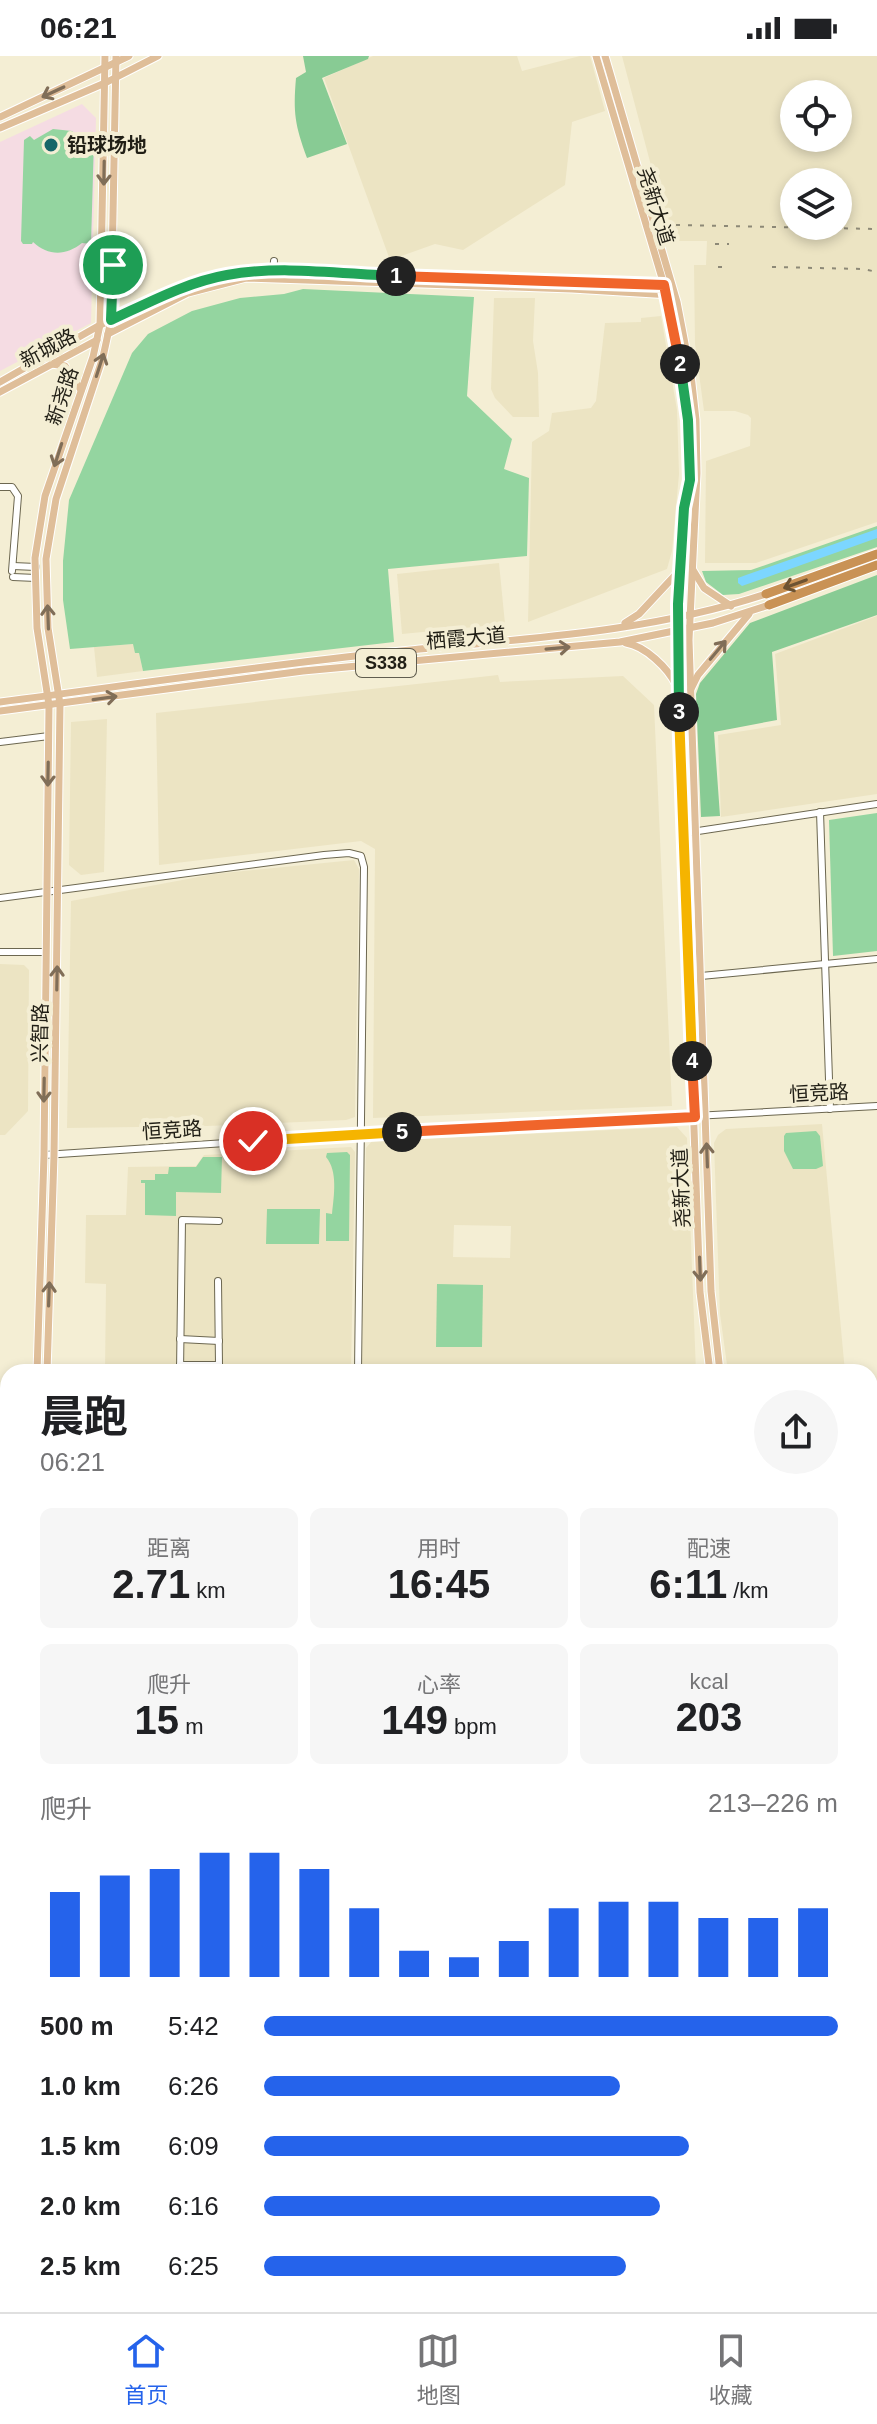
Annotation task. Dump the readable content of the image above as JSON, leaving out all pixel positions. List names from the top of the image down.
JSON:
{
  "streets": {
    "highway": ["栖霞大道", "S338"],
    "main road": [
      "尧新大道",
      "新城路",
      "新尧路",
      "兴智路"
    ],
    "street": ["恒竞路"]
  },
  "crossings": [
    ["尧新大道", "新城路"],
    ["尧新大道", "栖霞大道"],
    ["尧新大道", "恒竞路"],
    ["新城路", "新尧路"],
    ["新尧路", "栖霞大道"],
    ["新尧路", "兴智路"],
    ["栖霞大道", "兴智路"],
    ["兴智路", "恒竞路"]
  ],
  "places": ["铅球场地"],
  "page": {
    "status": "06:21",
    "pins": [
      "1",
      "2",
      "3",
      "4",
      "5"
    ],
    "heading": ["晨跑", "06:21"],
    "stats": [
      ["距离", "2.71 km"],
      ["用时", "16:45"],
      ["配速", "6:11 /km"],
      ["爬升", "15 m"],
      ["心率", "149 bpm"],
      ["kcal", "203"]
    ],
    "chart": ["爬升", "213–226 m"],
    "list": [
      {
        "name": "500 m",
        "note": "5:42"
      },
      {
        "name": "1.0 km",
        "note": "6:26"
      },
      {
        "name": "1.5 km",
        "note": "6:09"
      },
      {
        "name": "2.0 km",
        "note": "6:16"
      },
      {
        "name": "2.5 km",
        "note": "6:25"
      }
    ],
    "tabs": ["首页", "地图", "收藏"]
  }
}
